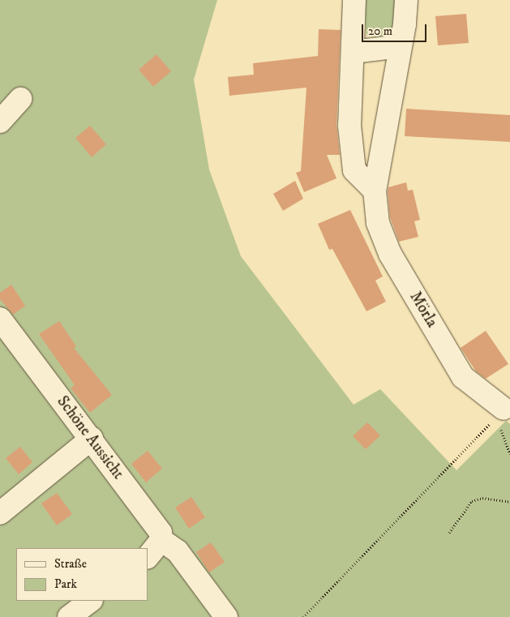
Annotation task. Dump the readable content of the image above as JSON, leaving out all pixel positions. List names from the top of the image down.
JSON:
{
  "streets": {
    "street": ["Mörla", "Schöne Aussicht"]
  },
  "legend": ["Straße", "Park"],
  "scale_bar": "20 m"
}
